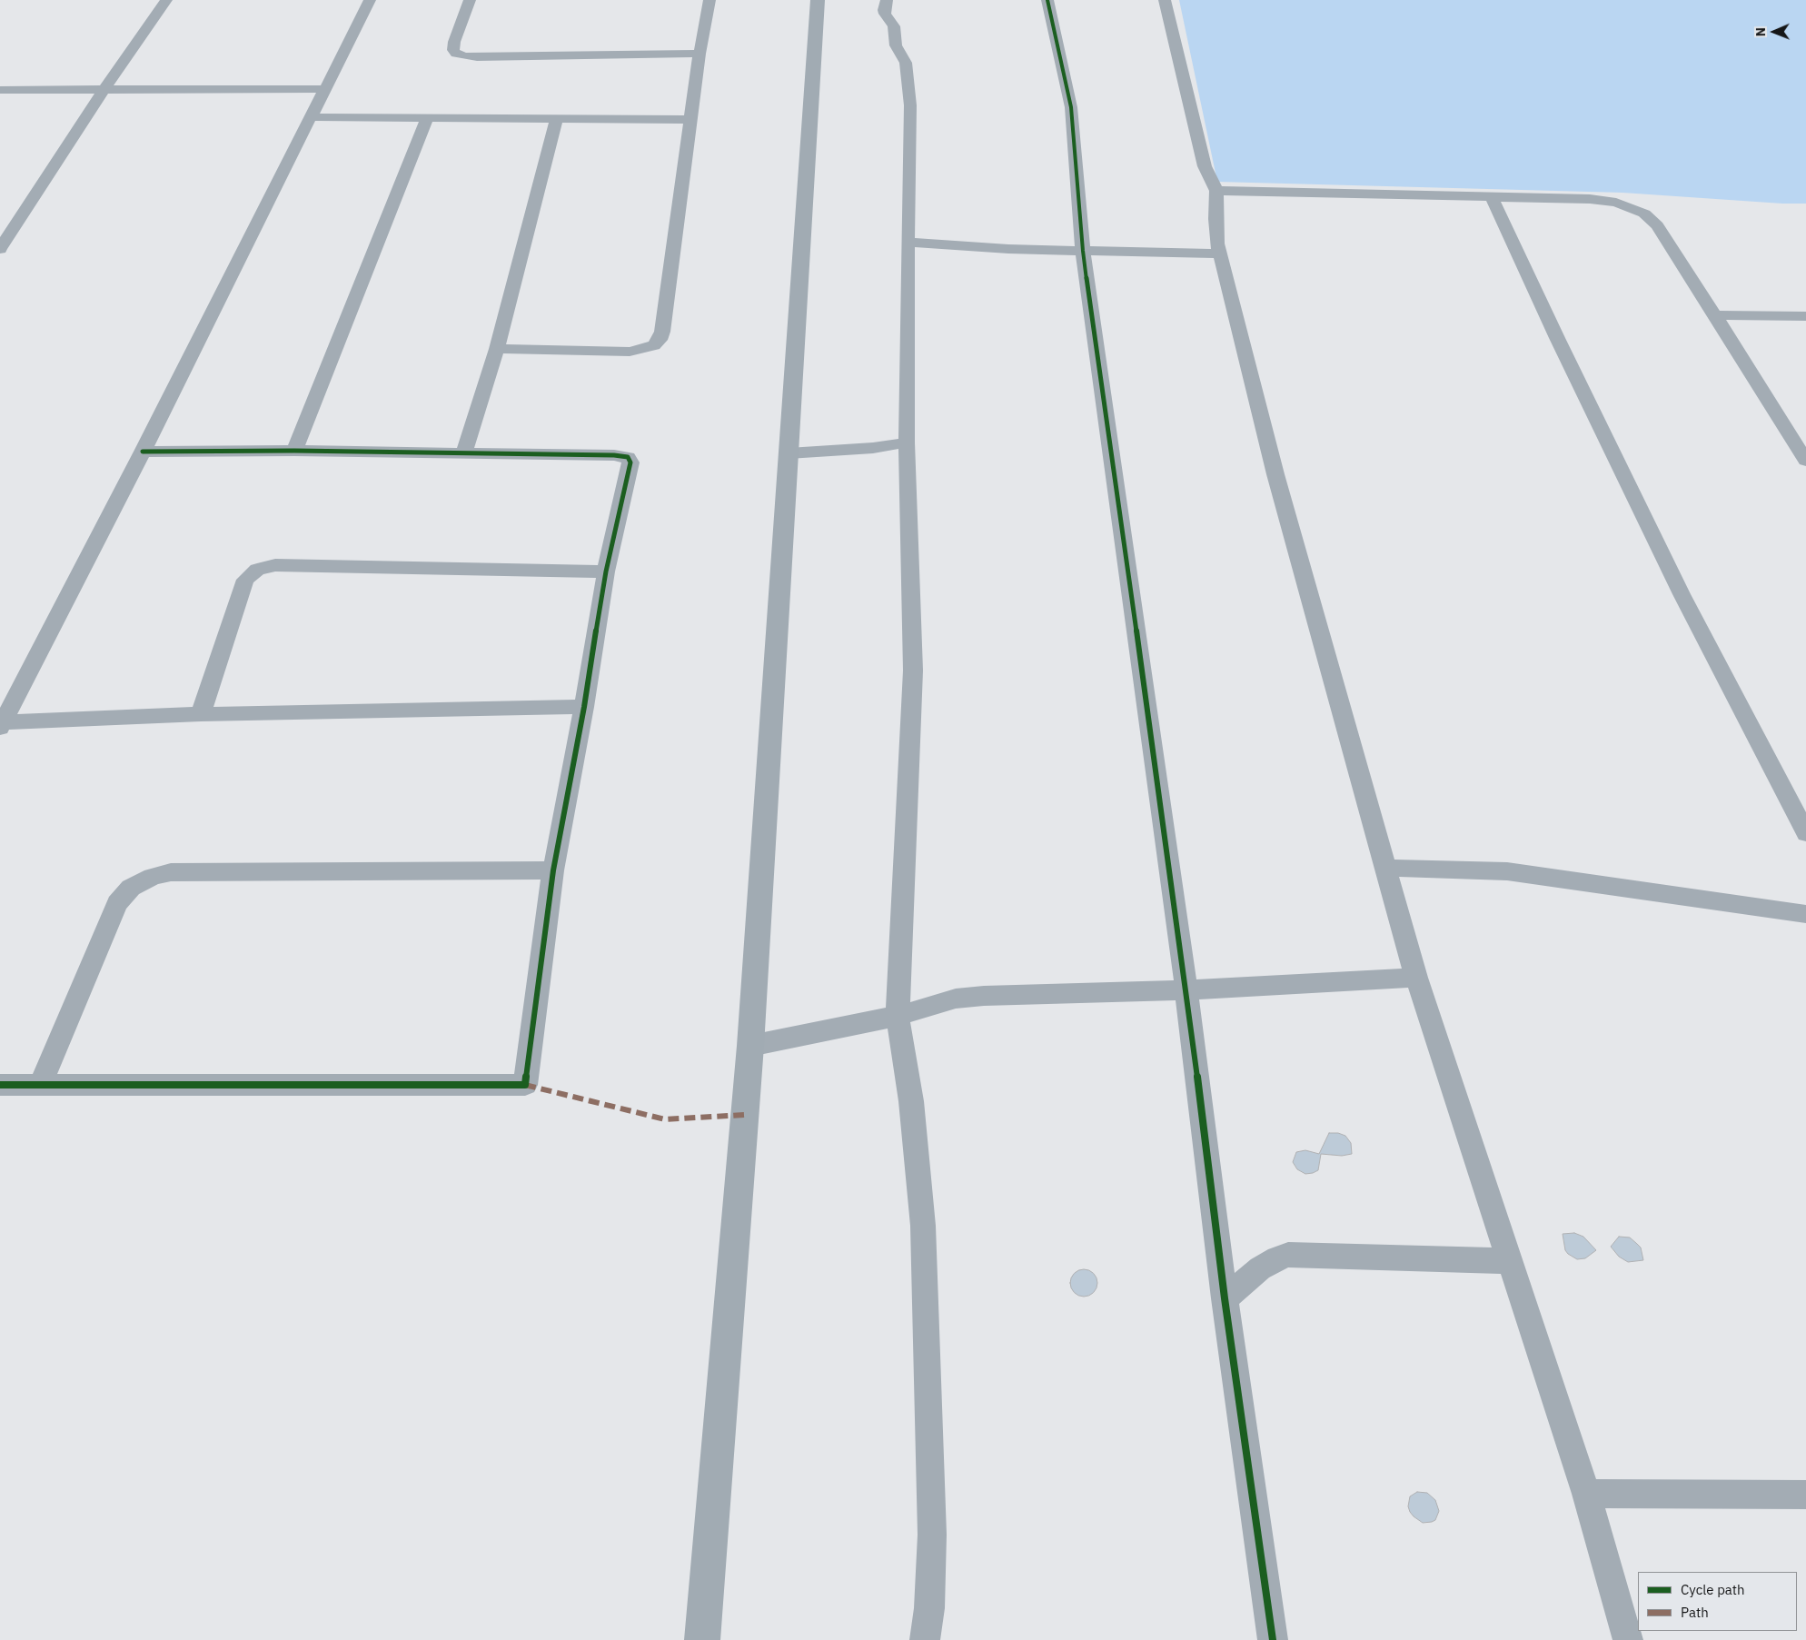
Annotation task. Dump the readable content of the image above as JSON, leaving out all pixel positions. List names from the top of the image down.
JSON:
{
  "legend": ["Cycle path", "Path"],
  "north": "left"
}
